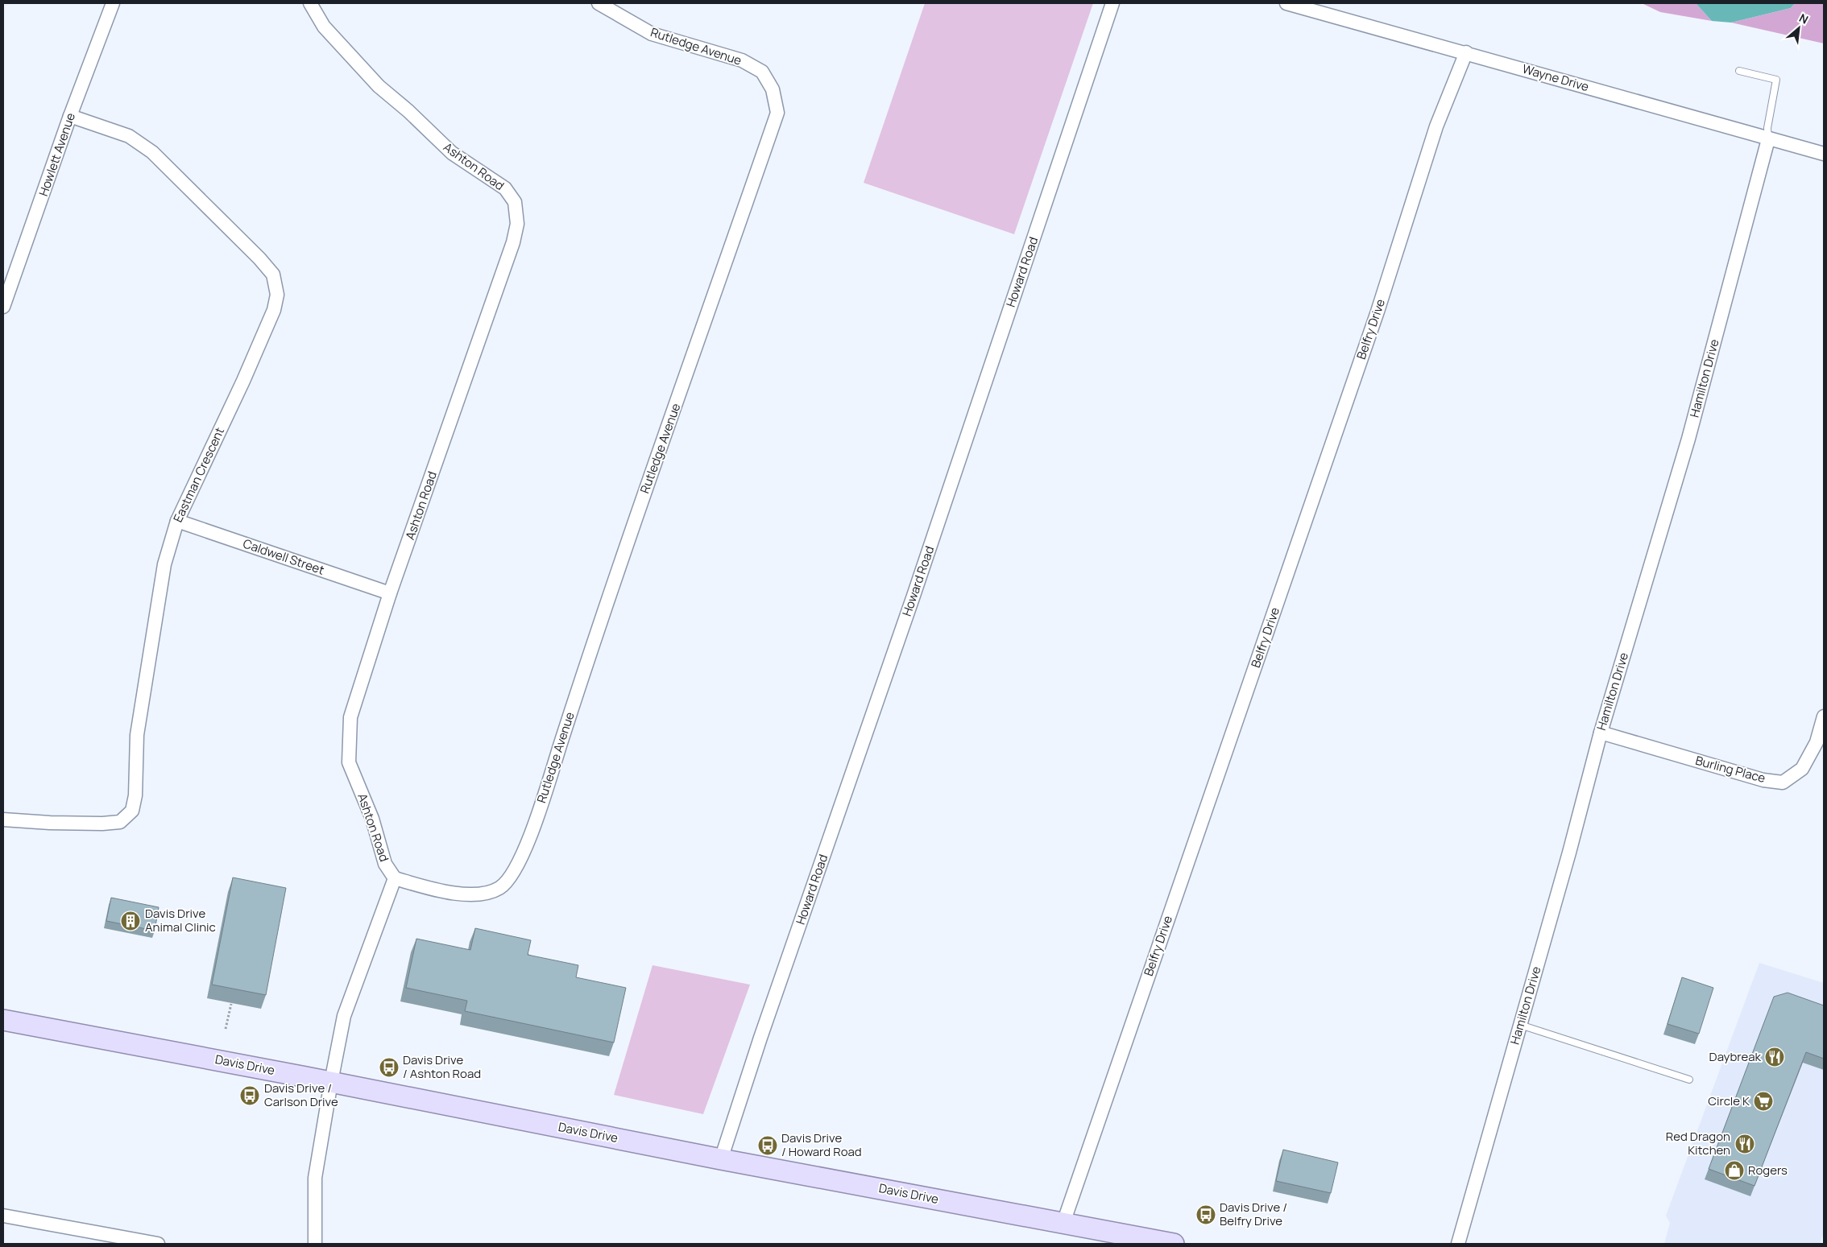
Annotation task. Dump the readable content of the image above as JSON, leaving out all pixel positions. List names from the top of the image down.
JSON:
{
  "streets": {
    "main road": ["Davis Drive"],
    "street": [
      "Rutledge Avenue",
      "Wayne Drive",
      "Howlett Avenue",
      "Ashton Road",
      "Howard Road",
      "Belfry Drive",
      "Hamilton Drive",
      "Eastman Crescent",
      "Caldwell Street",
      "Burling Place"
    ]
  },
  "crossings": [
    ["Rutledge Avenue", "Ashton Road"],
    ["Wayne Drive", "Belfry Drive"],
    ["Wayne Drive", "Hamilton Drive"],
    ["Howlett Avenue", "Eastman Crescent"],
    ["Ashton Road", "Caldwell Street"],
    ["Howard Road", "Davis Drive"],
    ["Belfry Drive", "Davis Drive"],
    ["Hamilton Drive", "Burling Place"],
    ["Eastman Crescent", "Caldwell Street"]
  ],
  "places": {
    "building": ["Davis Drive Animal Clinic"],
    "restaurant": ["Daybreak", "Red Dragon Kitchen"],
    "bus stop": [
      "Davis Drive / Ashton Road",
      "Davis Drive / Carlson Drive",
      "Davis Drive / Howard Road",
      "Davis Drive / Belfry Drive"
    ],
    "supermarket": ["Circle K"],
    "shop": ["Rogers"]
  },
  "north": "top right"
}
